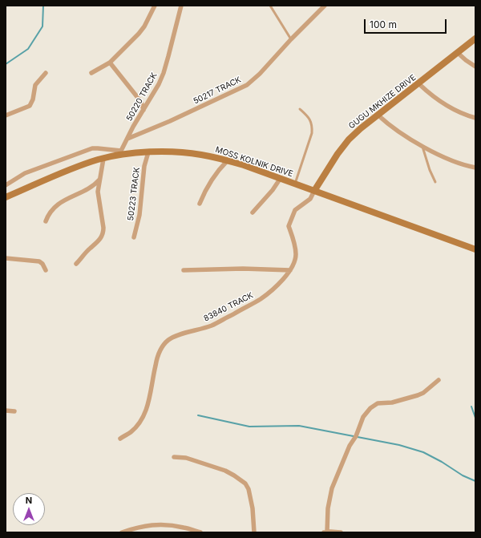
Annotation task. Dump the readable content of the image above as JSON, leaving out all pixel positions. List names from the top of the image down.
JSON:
{
  "streets": {
    "main road": ["GUGU MKHIZE DRIVE", "MOSS KOLNIK DRIVE"],
    "street": [
      "50217 TRACK",
      "50220 TRACK",
      "50223 TRACK",
      "83840 TRACK"
    ]
  },
  "crossings": [
    ["50217 TRACK", "50220 TRACK"],
    ["50220 TRACK", "MOSS KOLNIK DRIVE"],
    ["GUGU MKHIZE DRIVE", "MOSS KOLNIK DRIVE"],
    ["GUGU MKHIZE DRIVE", "83840 TRACK"],
    ["MOSS KOLNIK DRIVE", "50223 TRACK"],
    ["MOSS KOLNIK DRIVE", "83840 TRACK"]
  ],
  "scale_bar": "100 m",
  "north": "top"
}
